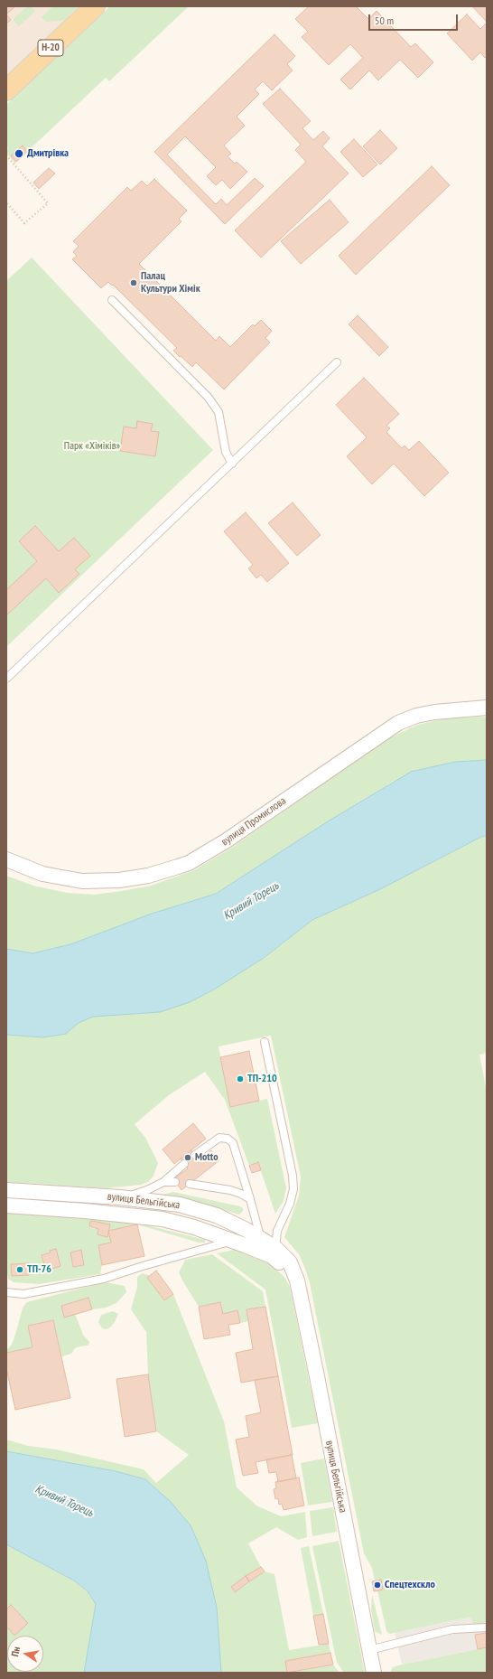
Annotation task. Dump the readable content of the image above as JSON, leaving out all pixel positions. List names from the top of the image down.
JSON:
{
  "streets": {
    "main road": ["Н-20"],
    "street": ["вулиця Промислова", "вулиця Бельгійська"]
  },
  "water": ["Кривий Торець"],
  "parks": ["Парк «Хіміків»"],
  "places": [
    "Дмитрівка",
    "Палац Культури Хімік",
    "ТП-210",
    "Motto",
    "ТП-76",
    "Спецтехскло"
  ],
  "scale_bar": "50 m",
  "north": "left"
}
